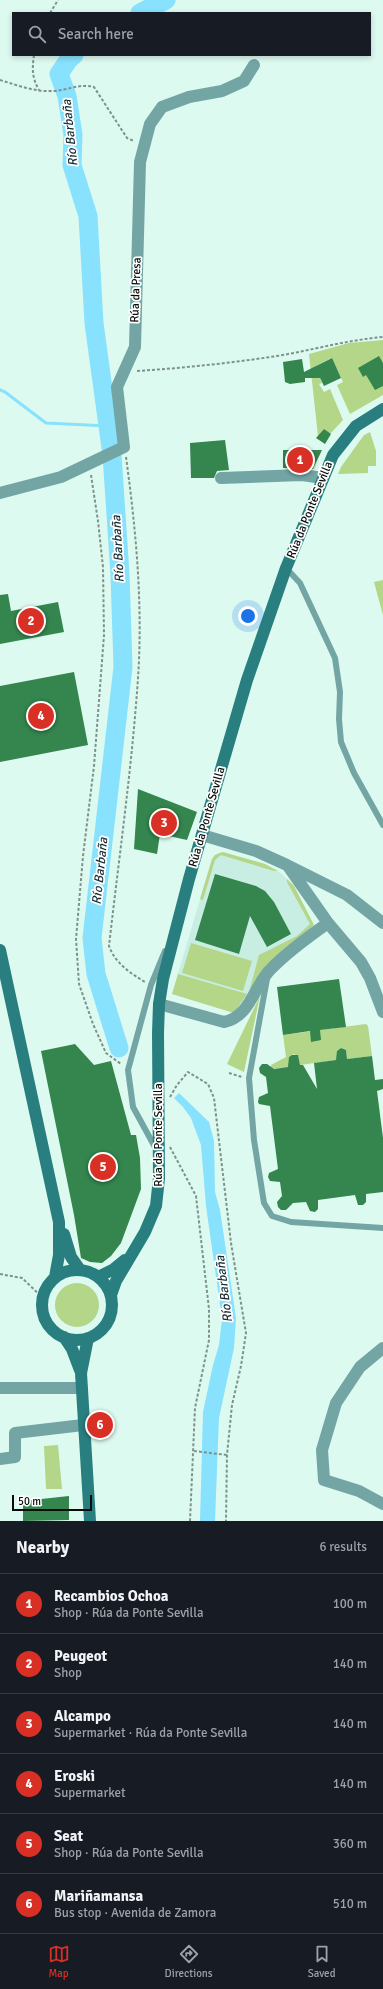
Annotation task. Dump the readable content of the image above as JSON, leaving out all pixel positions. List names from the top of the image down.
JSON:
{
  "streets": {
    "street": ["Rúa da Presa", "Rúa da Ponte Sevilla"]
  },
  "water": ["Río Barbaña"],
  "scale_bar": "50 m",
  "page": {
    "search": "Search here",
    "pins": [
      "1",
      "2",
      "4",
      "3",
      "5",
      "6"
    ],
    "scale": "50 m",
    "heading": ["Nearby", "6 results"],
    "list": [
      {
        "mark": "1",
        "name": "Recambios Ochoa",
        "note": "Shop · Rúa da Ponte Sevilla",
        "value": "100 m"
      },
      {
        "mark": "2",
        "name": "Peugeot",
        "note": "Shop",
        "value": "140 m"
      },
      {
        "mark": "3",
        "name": "Alcampo",
        "note": "Supermarket · Rúa da Ponte Sevilla",
        "value": "140 m"
      },
      {
        "mark": "4",
        "name": "Eroski",
        "note": "Supermarket",
        "value": "140 m"
      },
      {
        "mark": "5",
        "name": "Seat",
        "note": "Shop · Rúa da Ponte Sevilla",
        "value": "360 m"
      },
      {
        "mark": "6",
        "name": "Mariñamansa",
        "note": "Bus stop · Avenida de Zamora",
        "value": "510 m"
      }
    ],
    "nav": ["Map", "Directions", "Saved"]
  }
}
